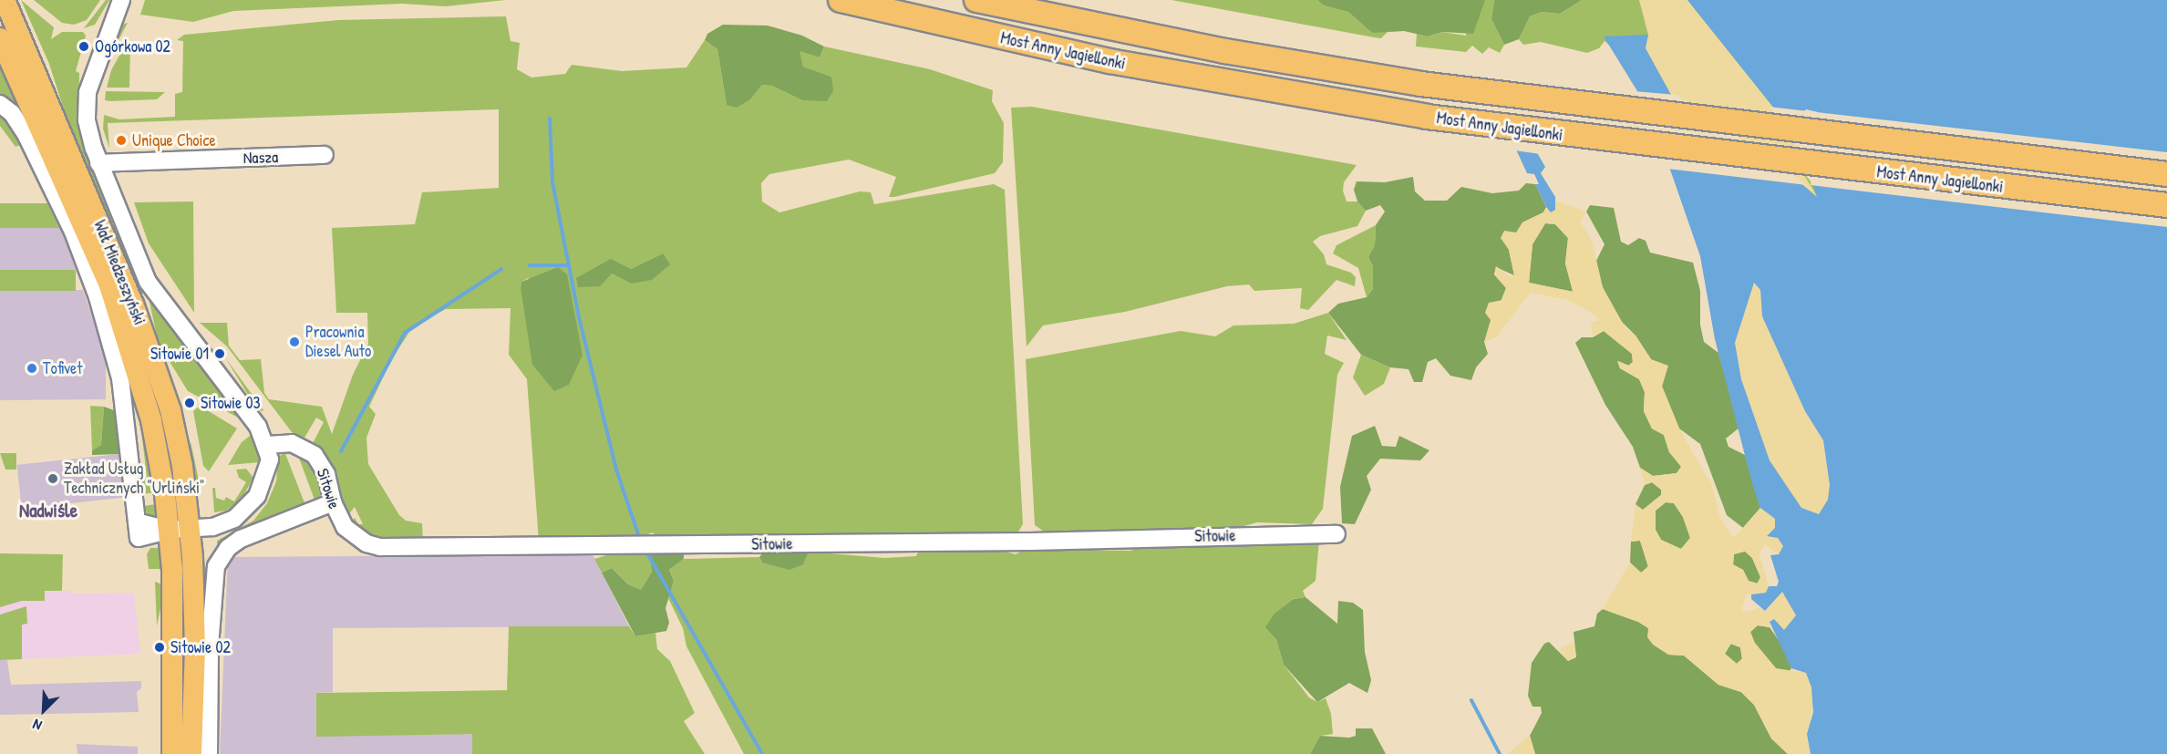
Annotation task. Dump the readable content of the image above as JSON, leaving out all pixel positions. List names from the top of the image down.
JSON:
{
  "streets": {
    "highway": ["Most Anny Jagiellonki"],
    "main road": ["Wał Miedzeszyński"],
    "street": ["Nasza", "Sitowie"]
  },
  "districts": ["Nadwiśle"],
  "places": [
    "Ogórkowa 02",
    "Unique Choice",
    "Pracownia Diesel Auto",
    "Sitowie 01",
    "Tofivet",
    "Sitowie 03",
    "Zakład Usług Technicznych \"Urliński\"",
    "Sitowie 02"
  ],
  "north": "bottom left"
}
